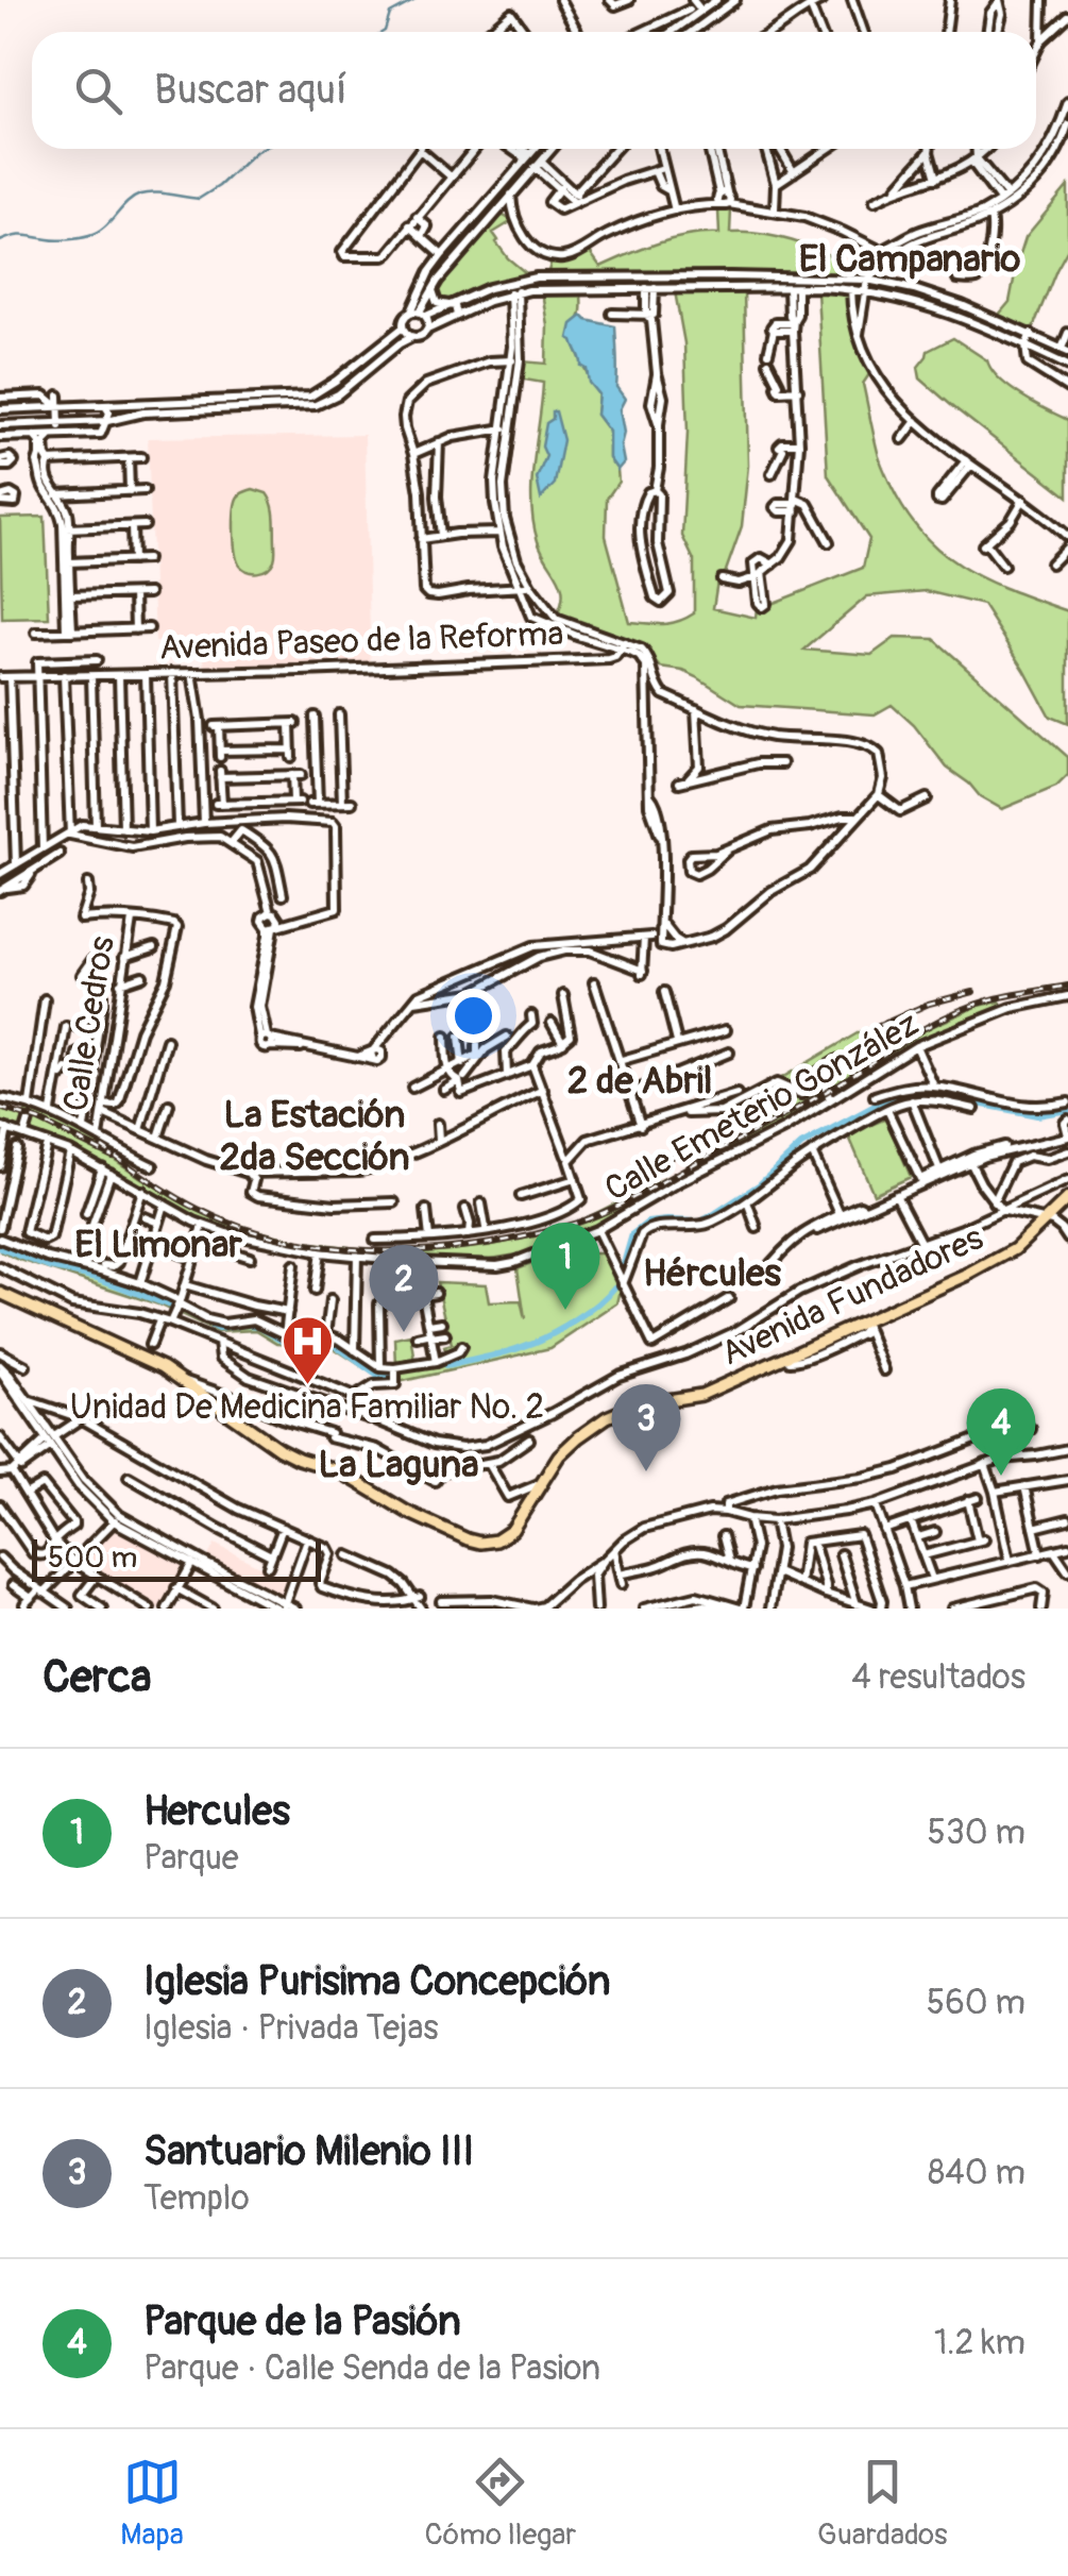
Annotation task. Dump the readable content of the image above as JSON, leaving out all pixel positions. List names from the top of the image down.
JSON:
{
  "streets": {
    "main road": ["Avenida Fundadores"],
    "street": ["Avenida Paseo de la Reforma", "Calle Cedros", "Calle Emeterio González"]
  },
  "districts": [
    "El Campanario",
    "2 de Abril",
    "La Estación 2da Sección",
    "El Limonar",
    "Hércules",
    "La Laguna"
  ],
  "places": {
    "hospital": ["Unidad De Medicina Familiar No. 2"]
  },
  "scale_bar": "500 m",
  "page": {
    "search": "Buscar aquí",
    "pins": [
      "1",
      "2",
      "3",
      "4"
    ],
    "scale": "500 m",
    "heading": ["Cerca", "4 resultados"],
    "list": [
      {
        "mark": "1",
        "name": "Hercules",
        "note": "Parque",
        "value": "530 m"
      },
      {
        "mark": "2",
        "name": "Iglesia Purisima Concepción",
        "note": "Iglesia · Privada Tejas",
        "value": "560 m"
      },
      {
        "mark": "3",
        "name": "Santuario Milenio III",
        "note": "Templo",
        "value": "840 m"
      },
      {
        "mark": "4",
        "name": "Parque de la Pasión",
        "note": "Parque · Calle Senda de la Pasion",
        "value": "1.2 km"
      }
    ],
    "nav": ["Mapa", "Cómo llegar", "Guardados"]
  }
}
